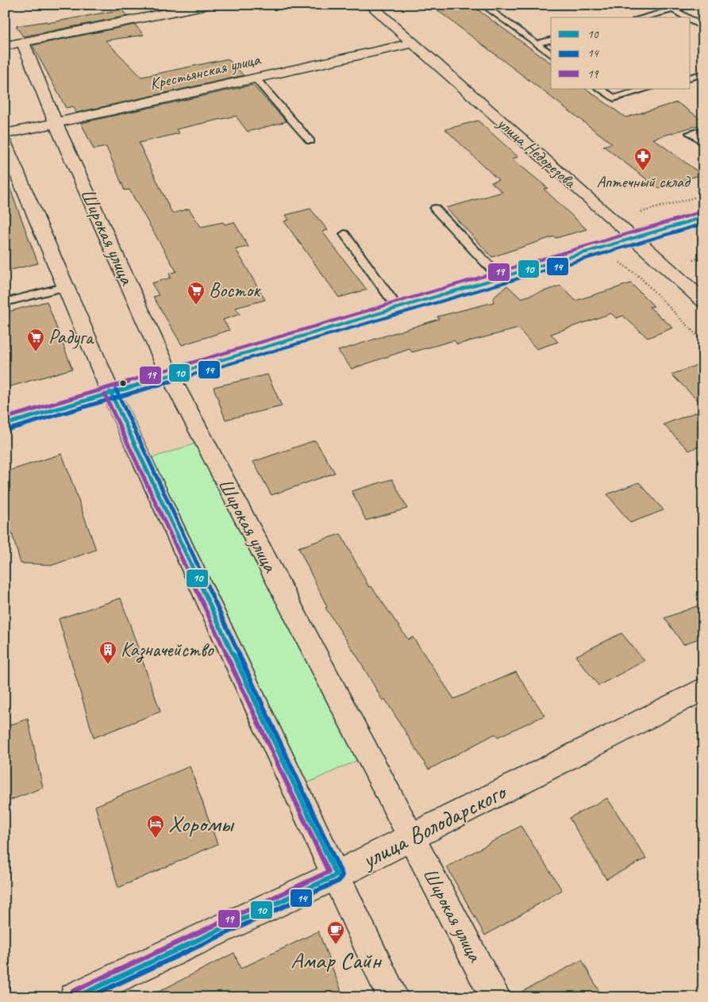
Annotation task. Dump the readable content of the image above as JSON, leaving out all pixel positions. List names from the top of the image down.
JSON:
{
  "streets": {
    "street": [
      "Крестьянская улица",
      "улица Недорезова",
      "Широкая улица",
      "улица Володарского"
    ]
  },
  "crossings": [
    ["Крестьянская улица", "улица Недорезова"],
    ["Крестьянская улица", "Широкая улица"],
    ["Широкая улица", "улица Володарского"]
  ],
  "places": {
    "pharmacy": ["Аптечный склад"],
    "supermarket": ["Восток", "Радуга"],
    "building": ["Казначейство"],
    "hotel": ["Хоромы"],
    "cafe": ["Амар Сайн"]
  },
  "lines": ["transit line 19", "transit line 10", "transit line 14"],
  "legend": ["10", "14", "19"]
}
